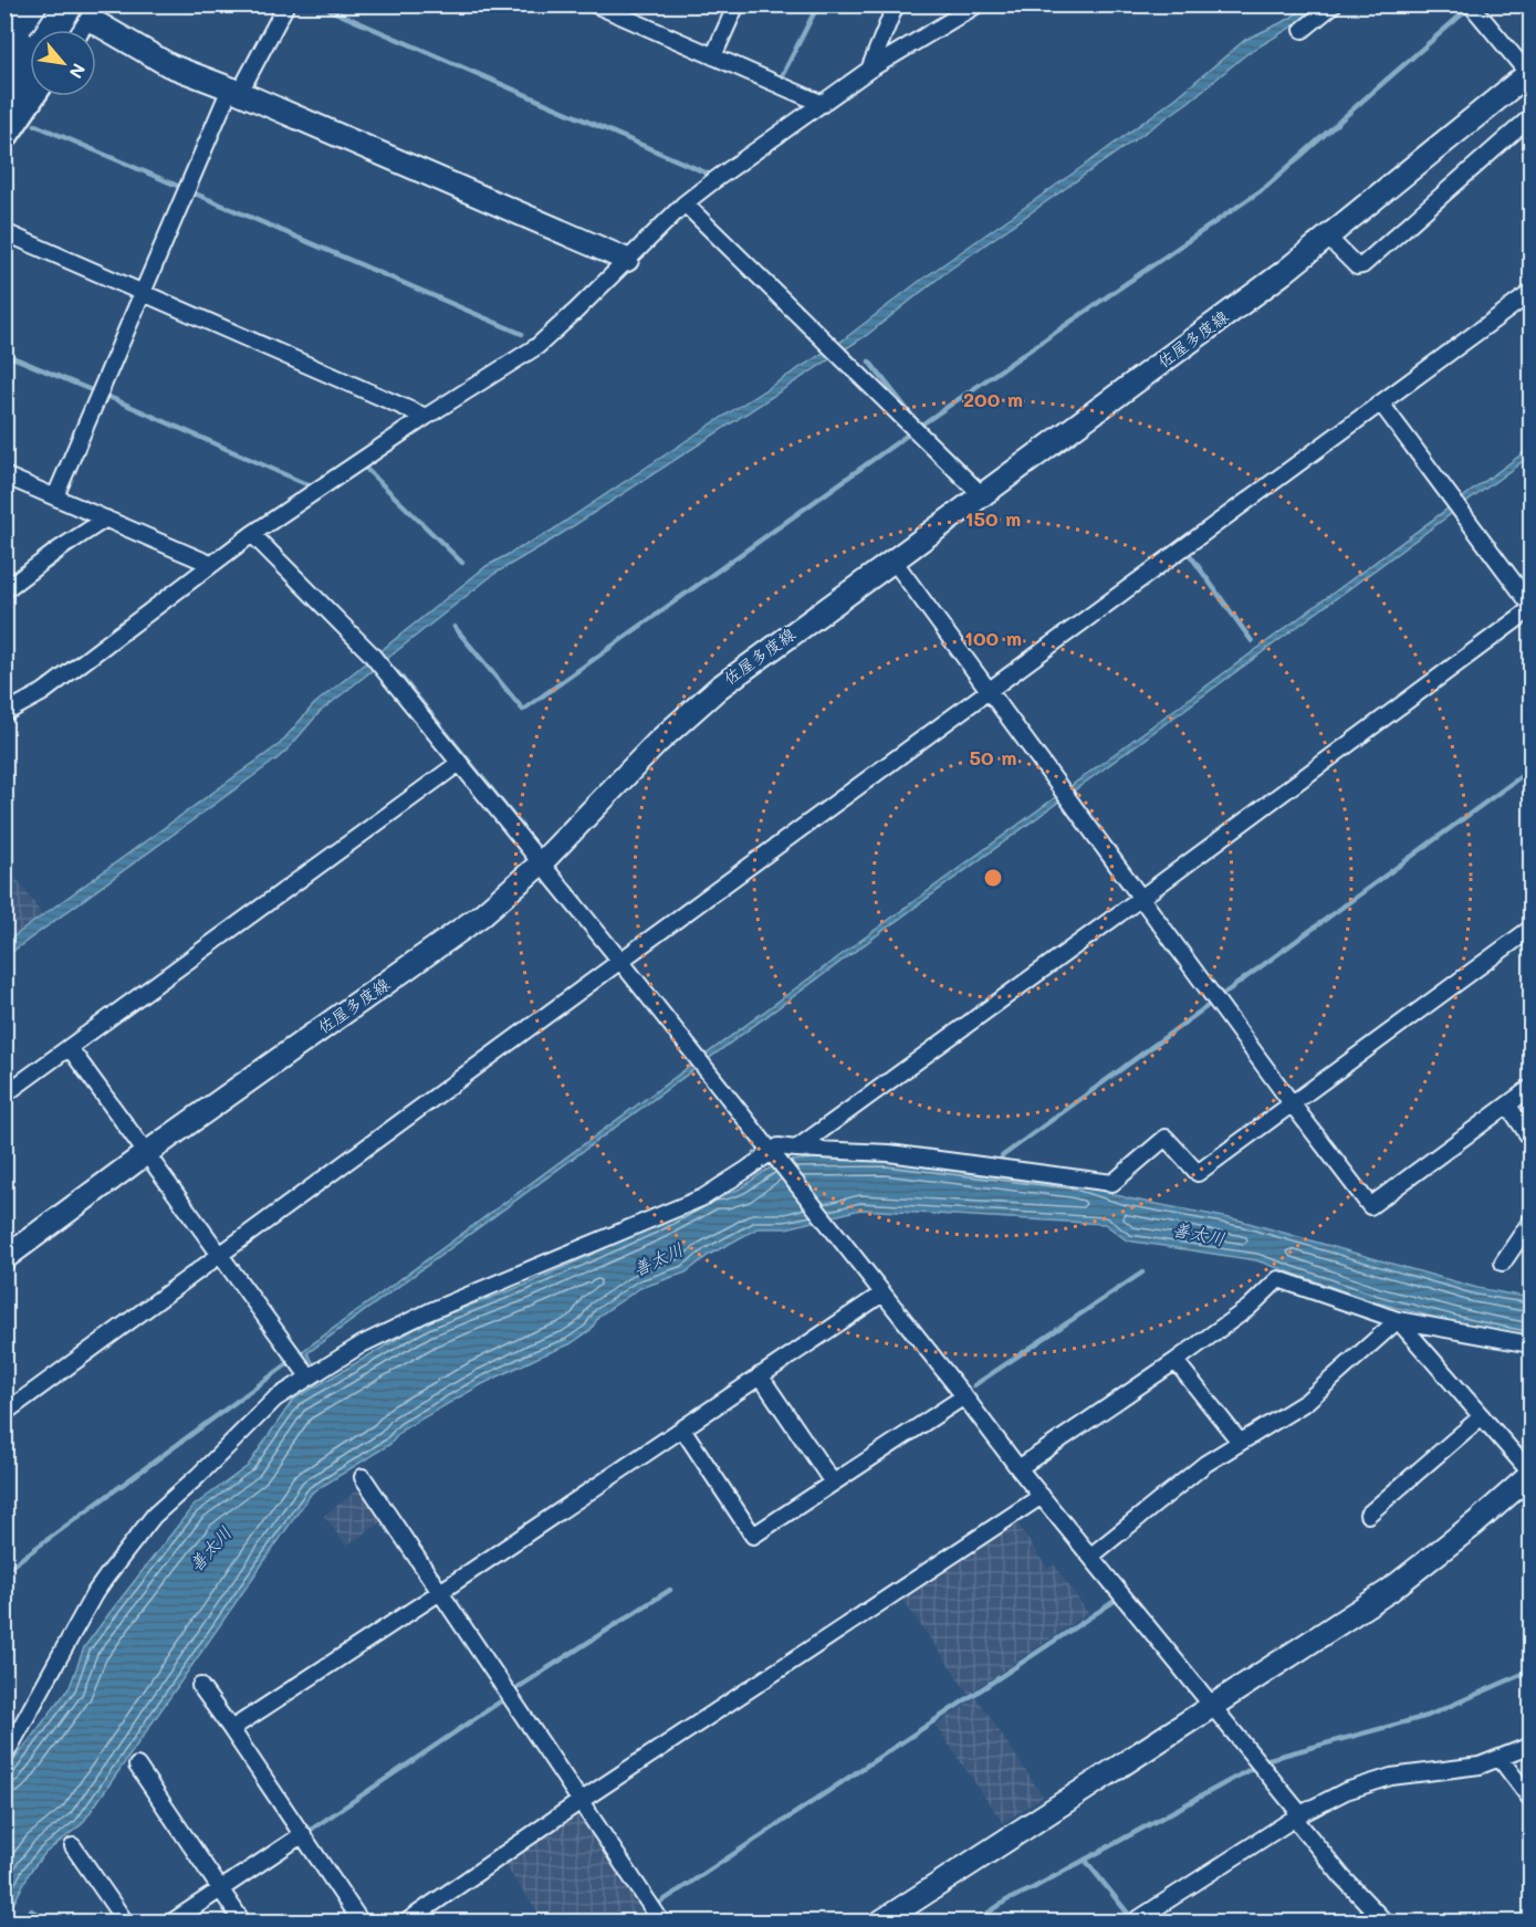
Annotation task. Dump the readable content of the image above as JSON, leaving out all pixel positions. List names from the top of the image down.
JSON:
{
  "streets": {
    "main road": ["佐屋多度線"]
  },
  "water": ["善太川"],
  "north": "bottom right",
  "rings": [
    "200 m",
    "150 m",
    "100 m",
    "50 m"
  ]
}
